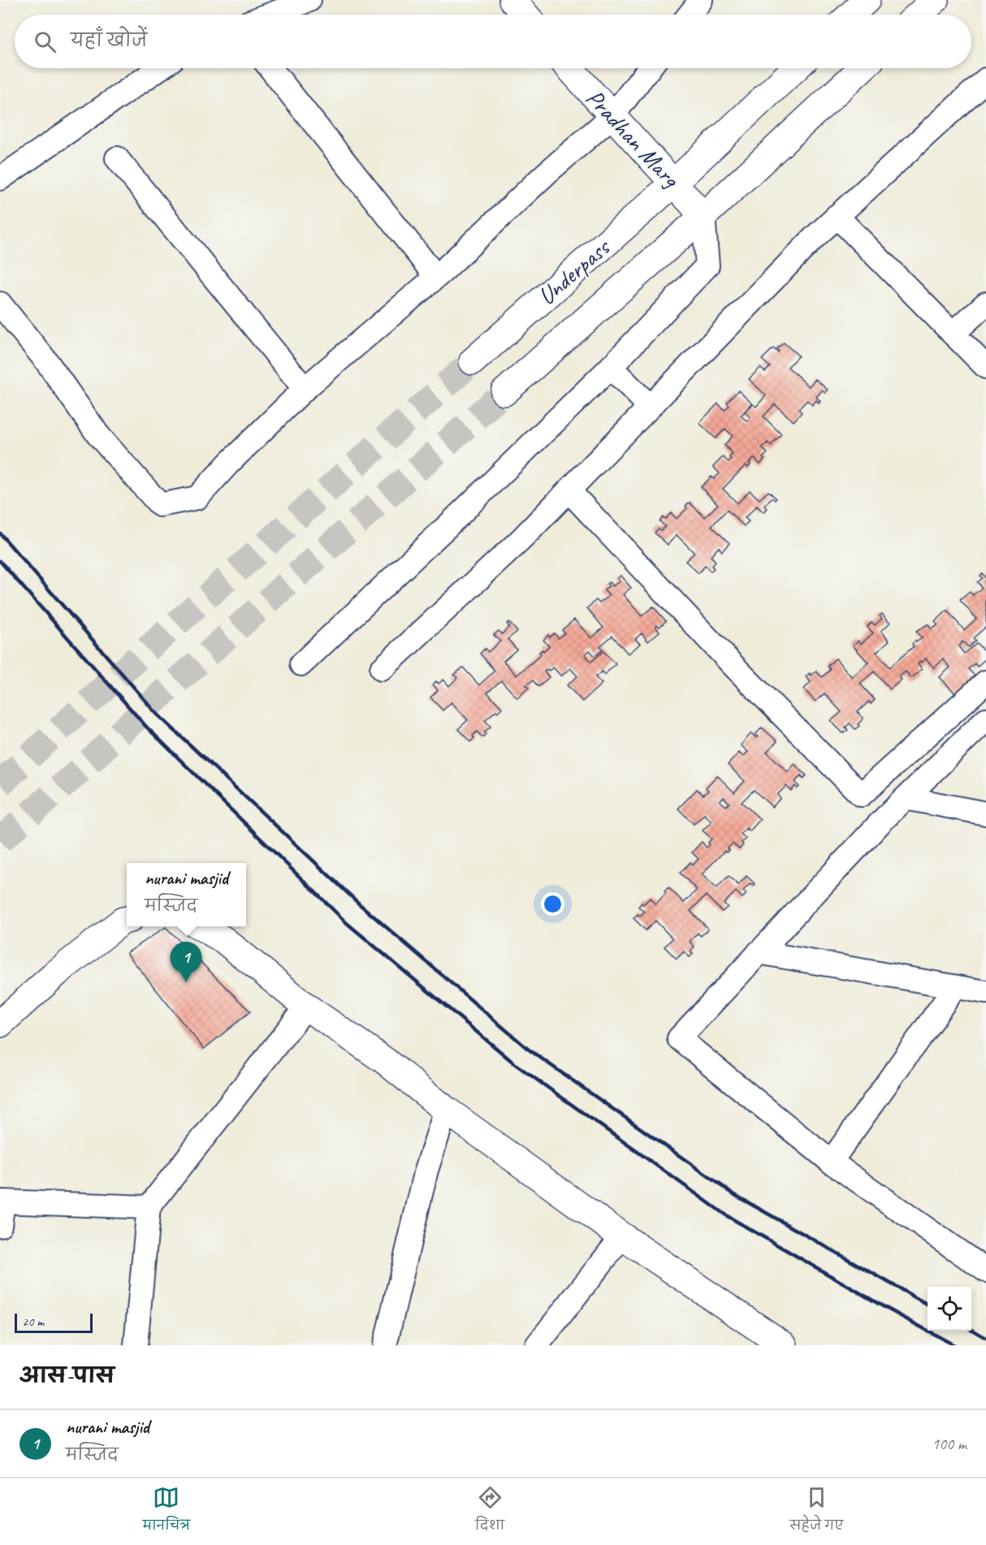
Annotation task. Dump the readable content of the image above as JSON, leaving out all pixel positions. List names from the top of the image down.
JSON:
{
  "streets": {
    "street": ["Pradhan Marg", "Underpass"]
  },
  "crossings": [
    ["Pradhan Marg", "Underpass"]
  ],
  "scale_bar": "20 m",
  "page": {
    "search": "यहाँ खोजें",
    "popup": ["nurani masjid", "मस्जिद"],
    "pins": "1",
    "scale": "20 m",
    "heading": "आस-पास",
    "list": [
      {
        "mark": "1",
        "name": "nurani masjid",
        "note": "मस्जिद",
        "value": "100 m"
      }
    ],
    "nav": ["मानचित्र", "दिशा", "सहेजे गए"]
  }
}
